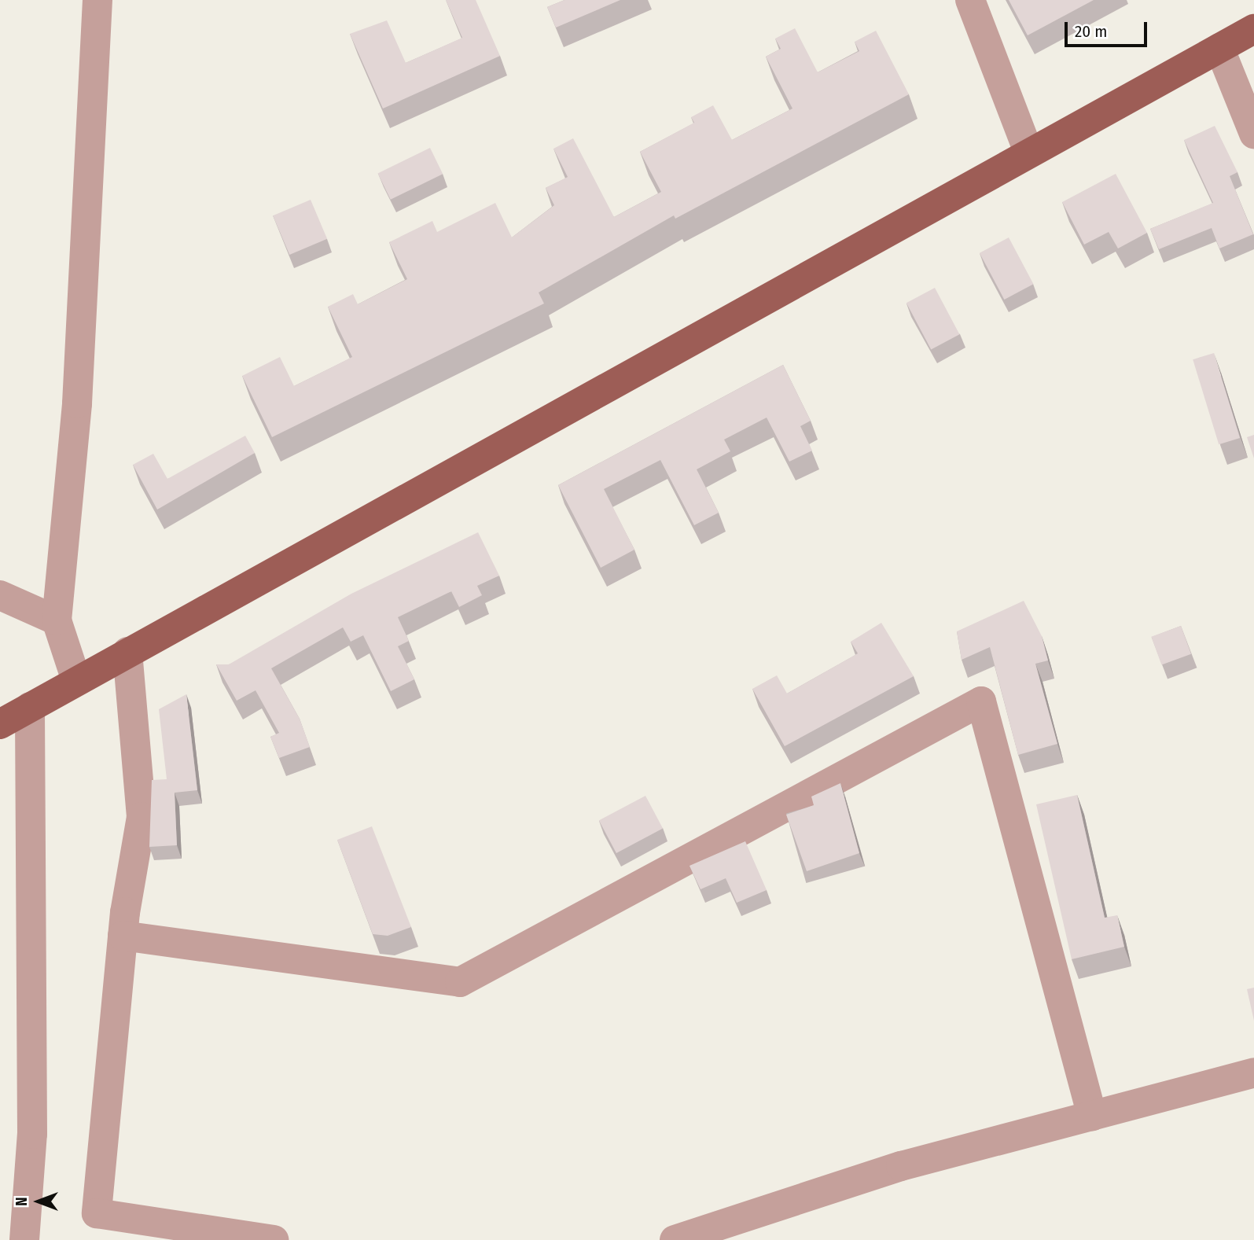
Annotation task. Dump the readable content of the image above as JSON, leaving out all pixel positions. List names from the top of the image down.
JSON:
{
  "scale_bar": "20 m",
  "north": "left"
}
